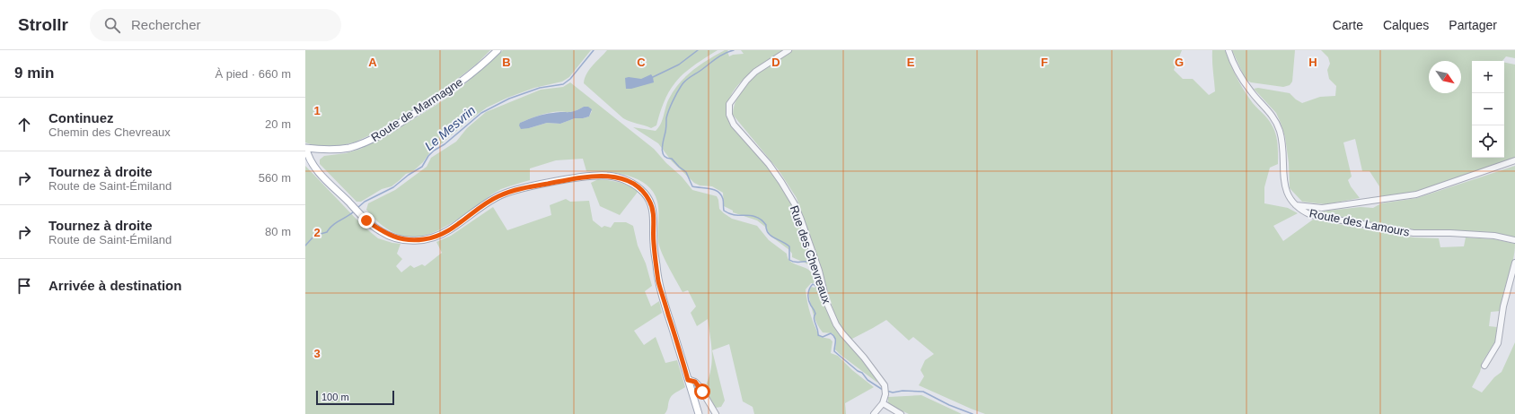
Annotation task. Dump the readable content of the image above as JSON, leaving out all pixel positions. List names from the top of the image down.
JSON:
{
  "streets": {
    "main road": ["Route de Marmagne"],
    "street": ["Route des Lamours", "Rue des Chevreaux"]
  },
  "water": ["Le Mesvrin"],
  "scale_bar": "100 m",
  "north": "bottom right",
  "page": {
    "header": "Strollr",
    "search": "Rechercher",
    "nav": ["Carte", "Calques", "Partager"],
    "heading": ["9 min", "À pied · 660 m"],
    "map_buttons": ["+", "−"],
    "list": [
      ["Continuez", "Chemin des Chevreaux", "20 m"],
      ["Tournez à droite", "Route de Saint-Émiland", "560 m"],
      ["Tournez à droite", "Route de Saint-Émiland", "80 m"],
      "Arrivée à destination"
    ],
    "scale": "100 m"
  },
  "grid": {
    "columns": [
      "A",
      "B",
      "C",
      "D",
      "E",
      "F",
      "G",
      "H"
    ],
    "rows": ["1", "2", "3"]
  }
}
